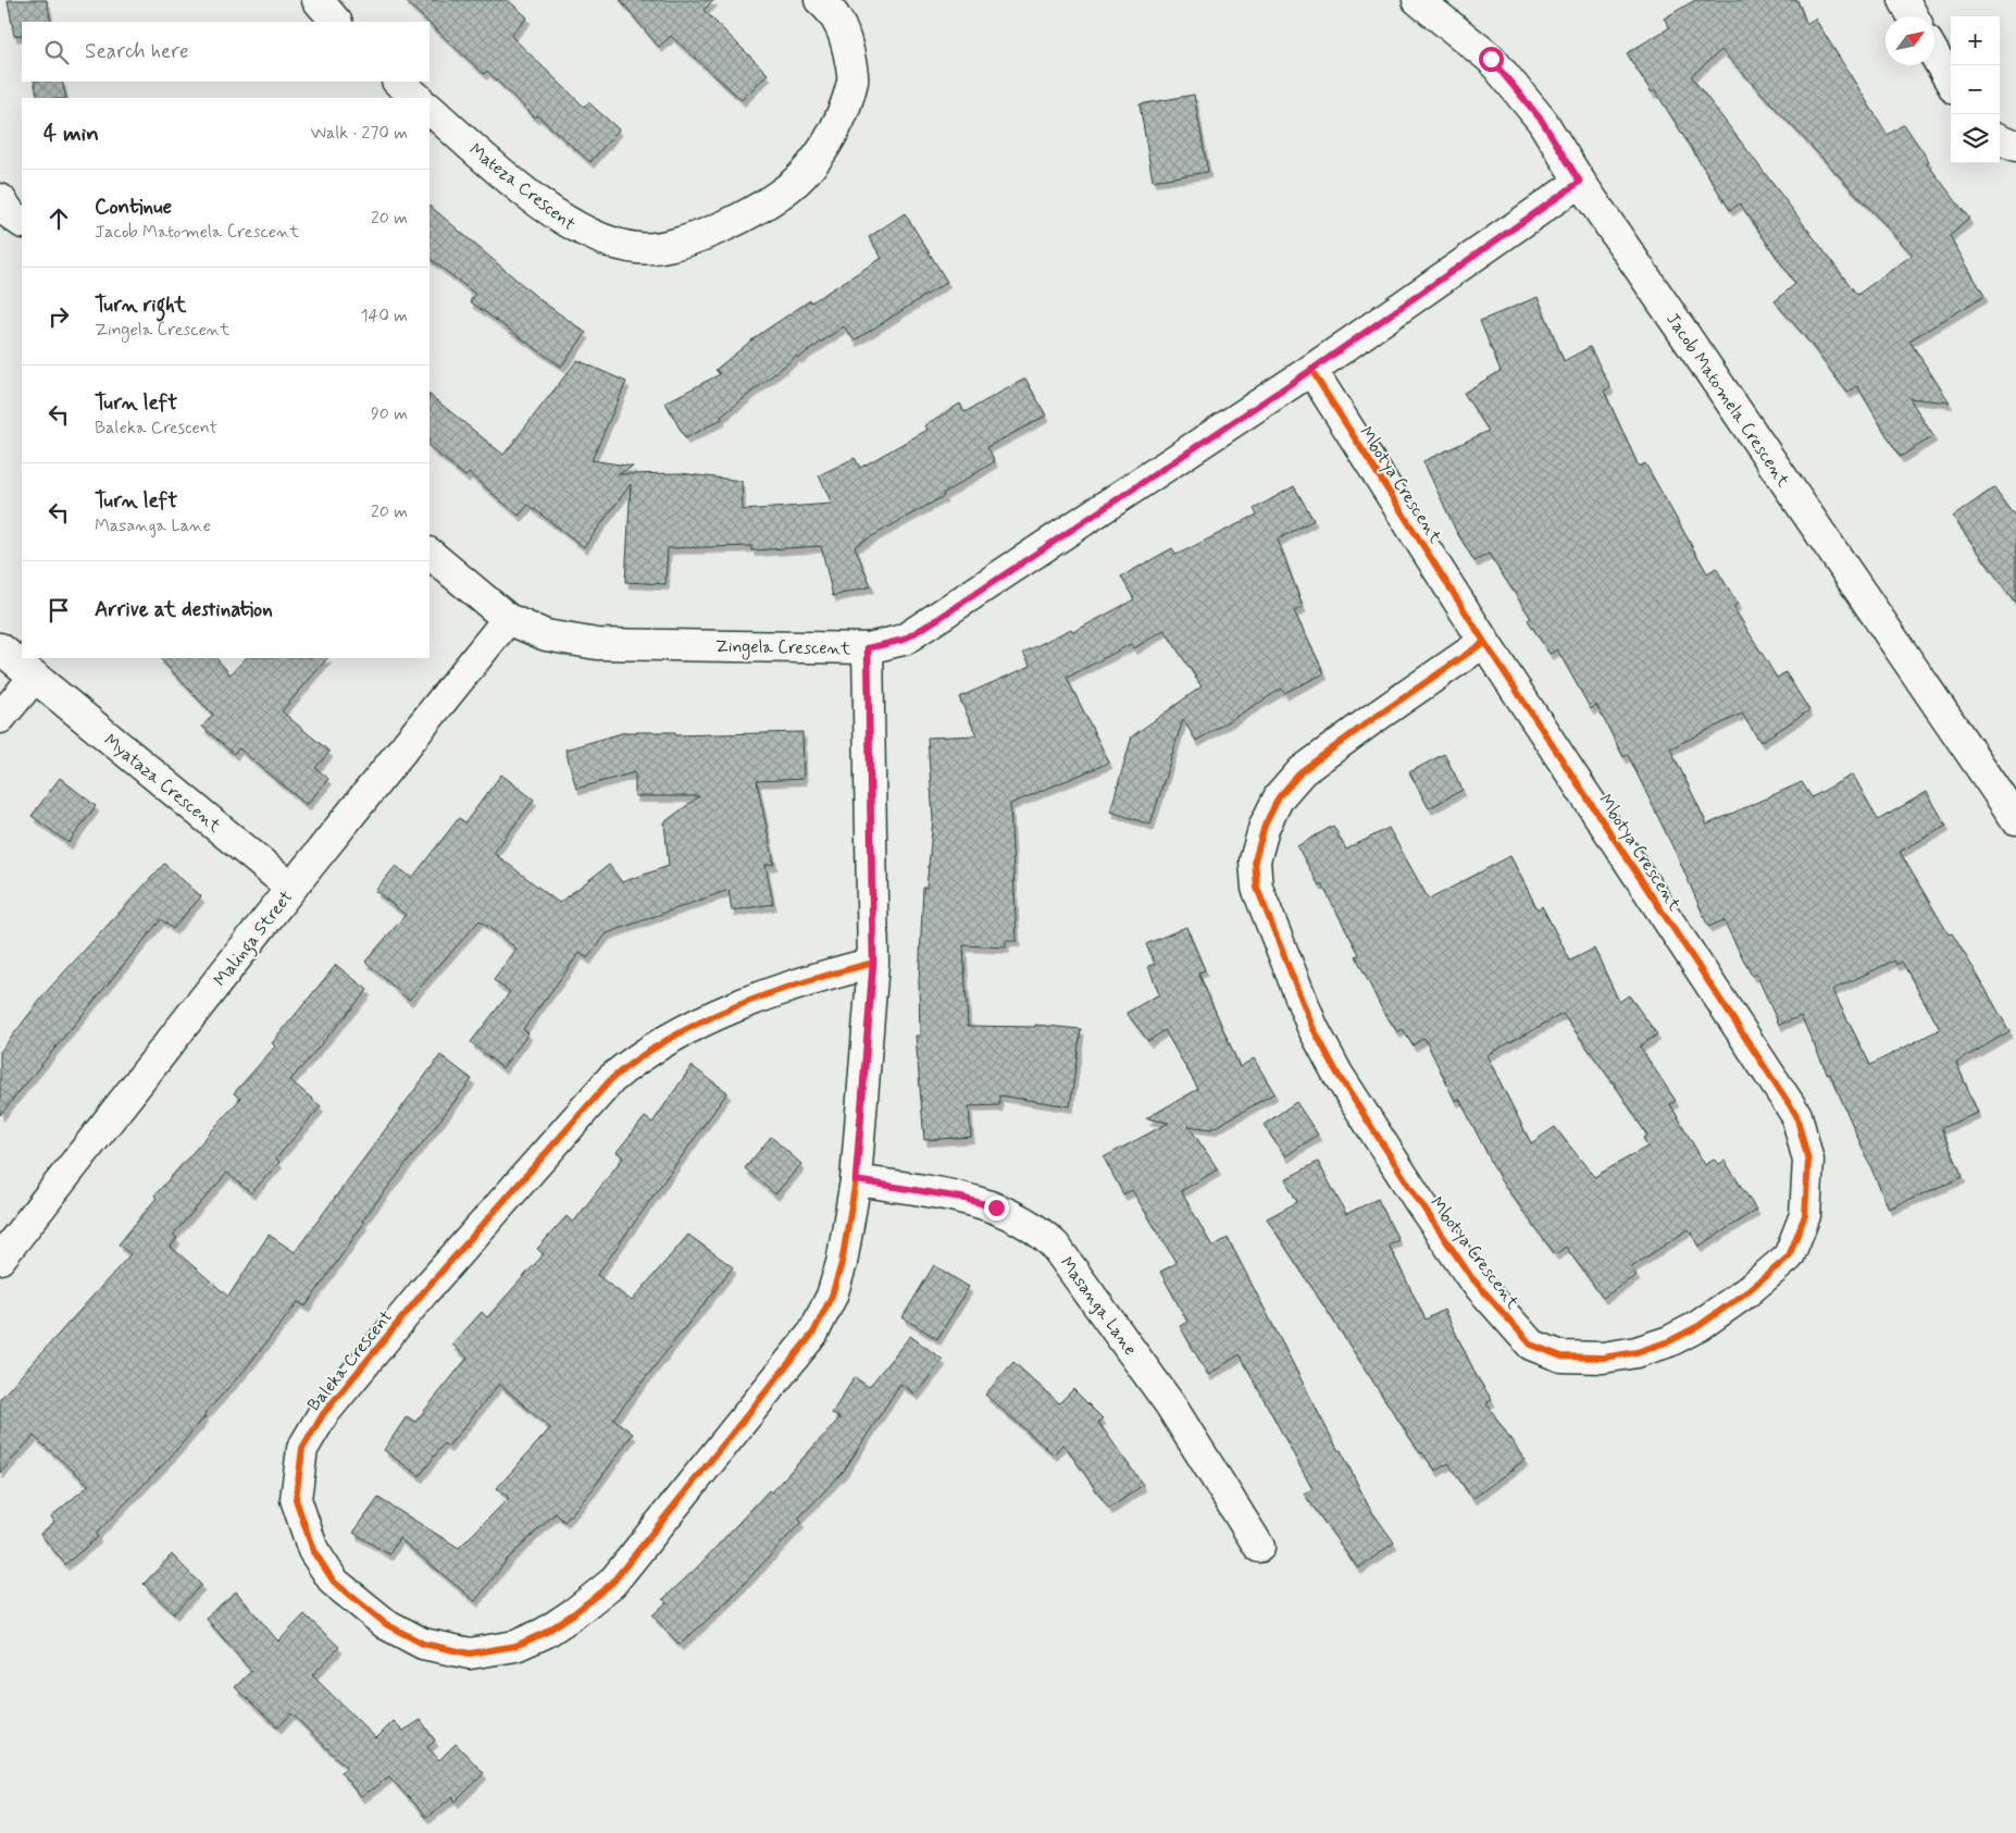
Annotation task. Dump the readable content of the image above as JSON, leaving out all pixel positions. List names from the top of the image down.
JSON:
{
  "streets": {
    "street": [
      "Mateza Crescent",
      "Jacob Matomela Crescent",
      "Mbotya Crescent",
      "Zingela Crescent",
      "Myataza Crescent",
      "Malinga Street",
      "Masanga Lane",
      "Baleka Crescent"
    ]
  },
  "crossings": [
    ["Jacob Matomela Crescent", "Zingela Crescent"],
    ["Mbotya Crescent", "Zingela Crescent"],
    ["Zingela Crescent", "Malinga Street"],
    ["Zingela Crescent", "Baleka Crescent"],
    ["Myataza Crescent", "Malinga Street"],
    ["Masanga Lane", "Baleka Crescent"]
  ],
  "north": "top right",
  "page": {
    "map_buttons": ["+", "−"],
    "search": "Search here",
    "heading": ["4 min", "Walk · 270 m"],
    "list": [
      ["Continue", "Jacob Matomela Crescent", "20 m"],
      ["Turn right", "Zingela Crescent", "140 m"],
      ["Turn left", "Baleka Crescent", "90 m"],
      ["Turn left", "Masanga Lane", "20 m"],
      "Arrive at destination"
    ]
  }
}
